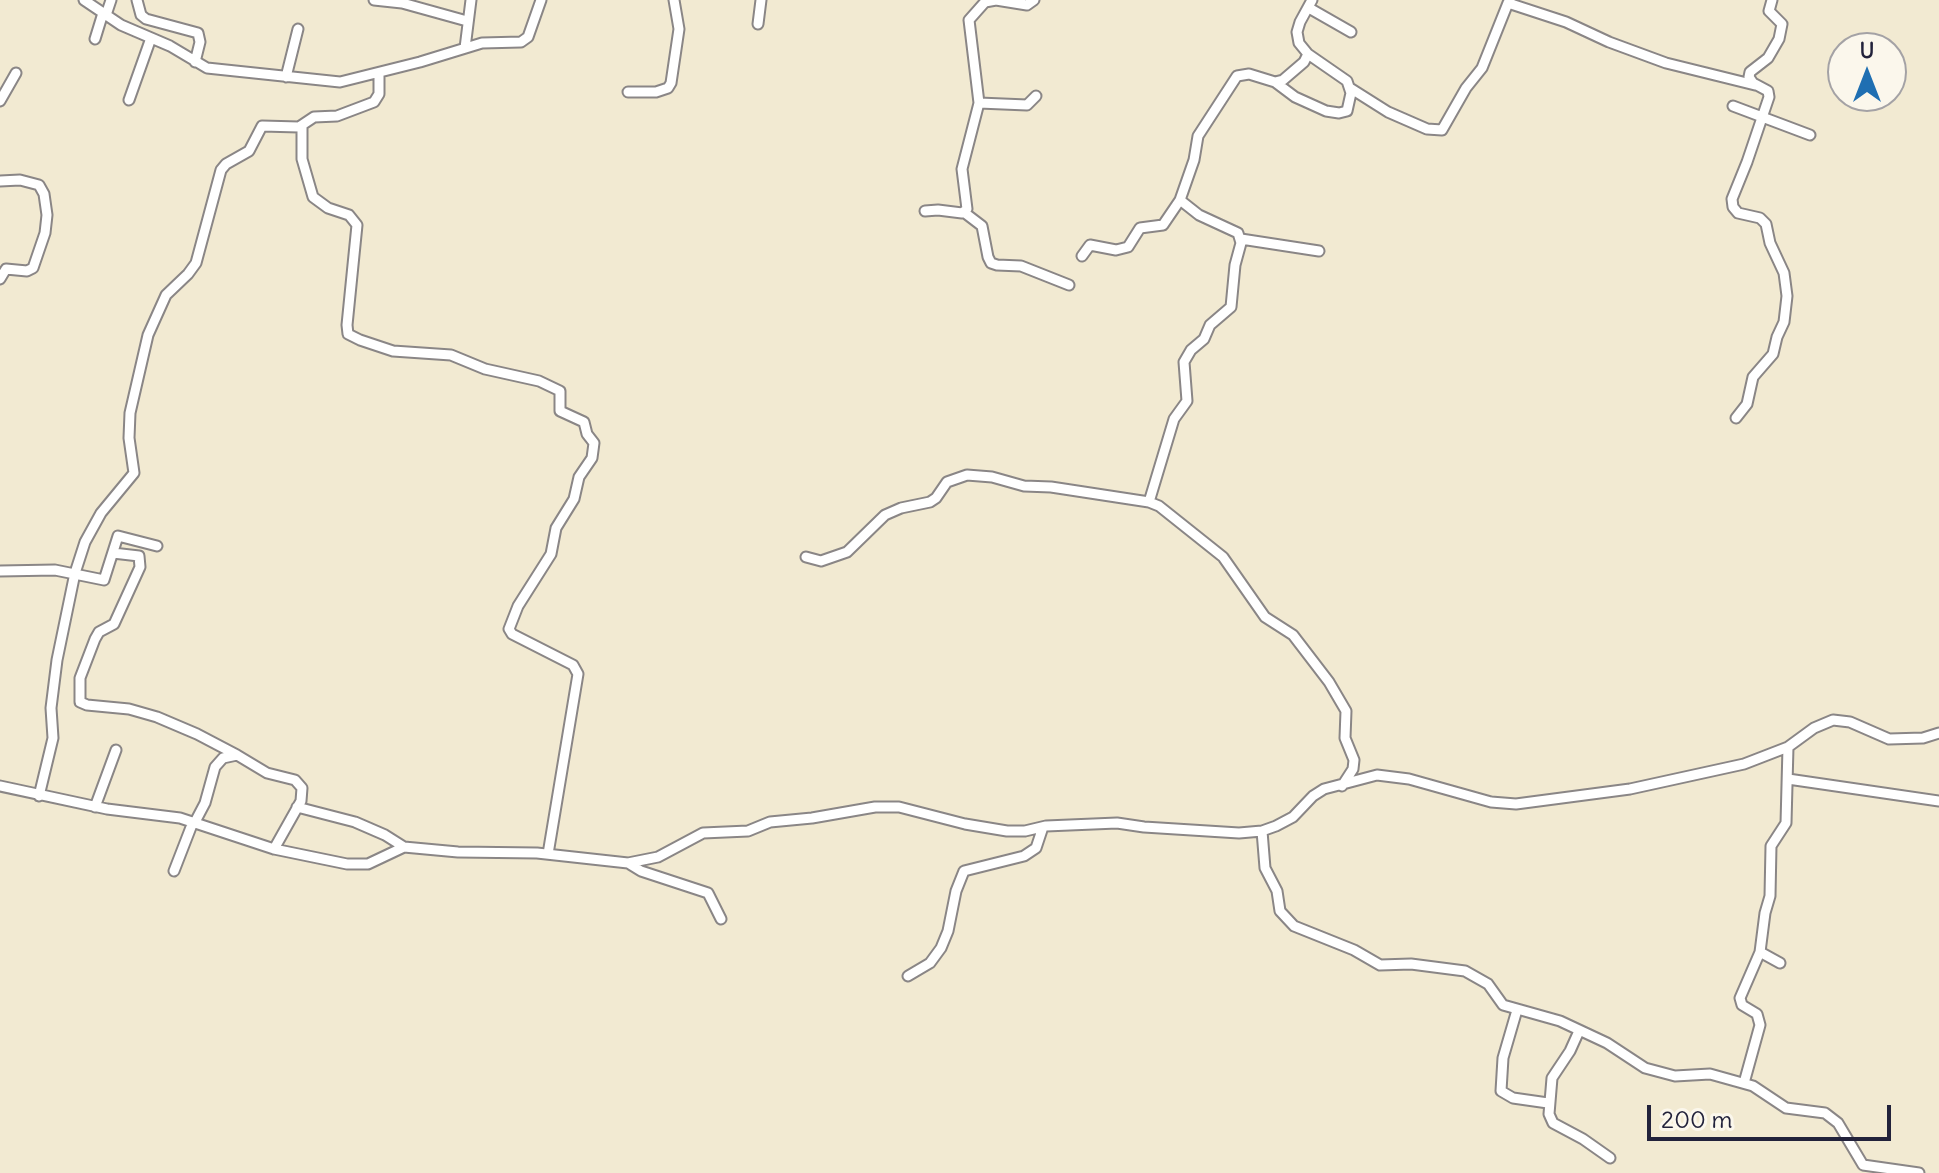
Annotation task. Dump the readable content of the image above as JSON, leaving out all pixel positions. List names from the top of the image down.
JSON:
{
  "scale_bar": "200 m",
  "north": "top"
}
